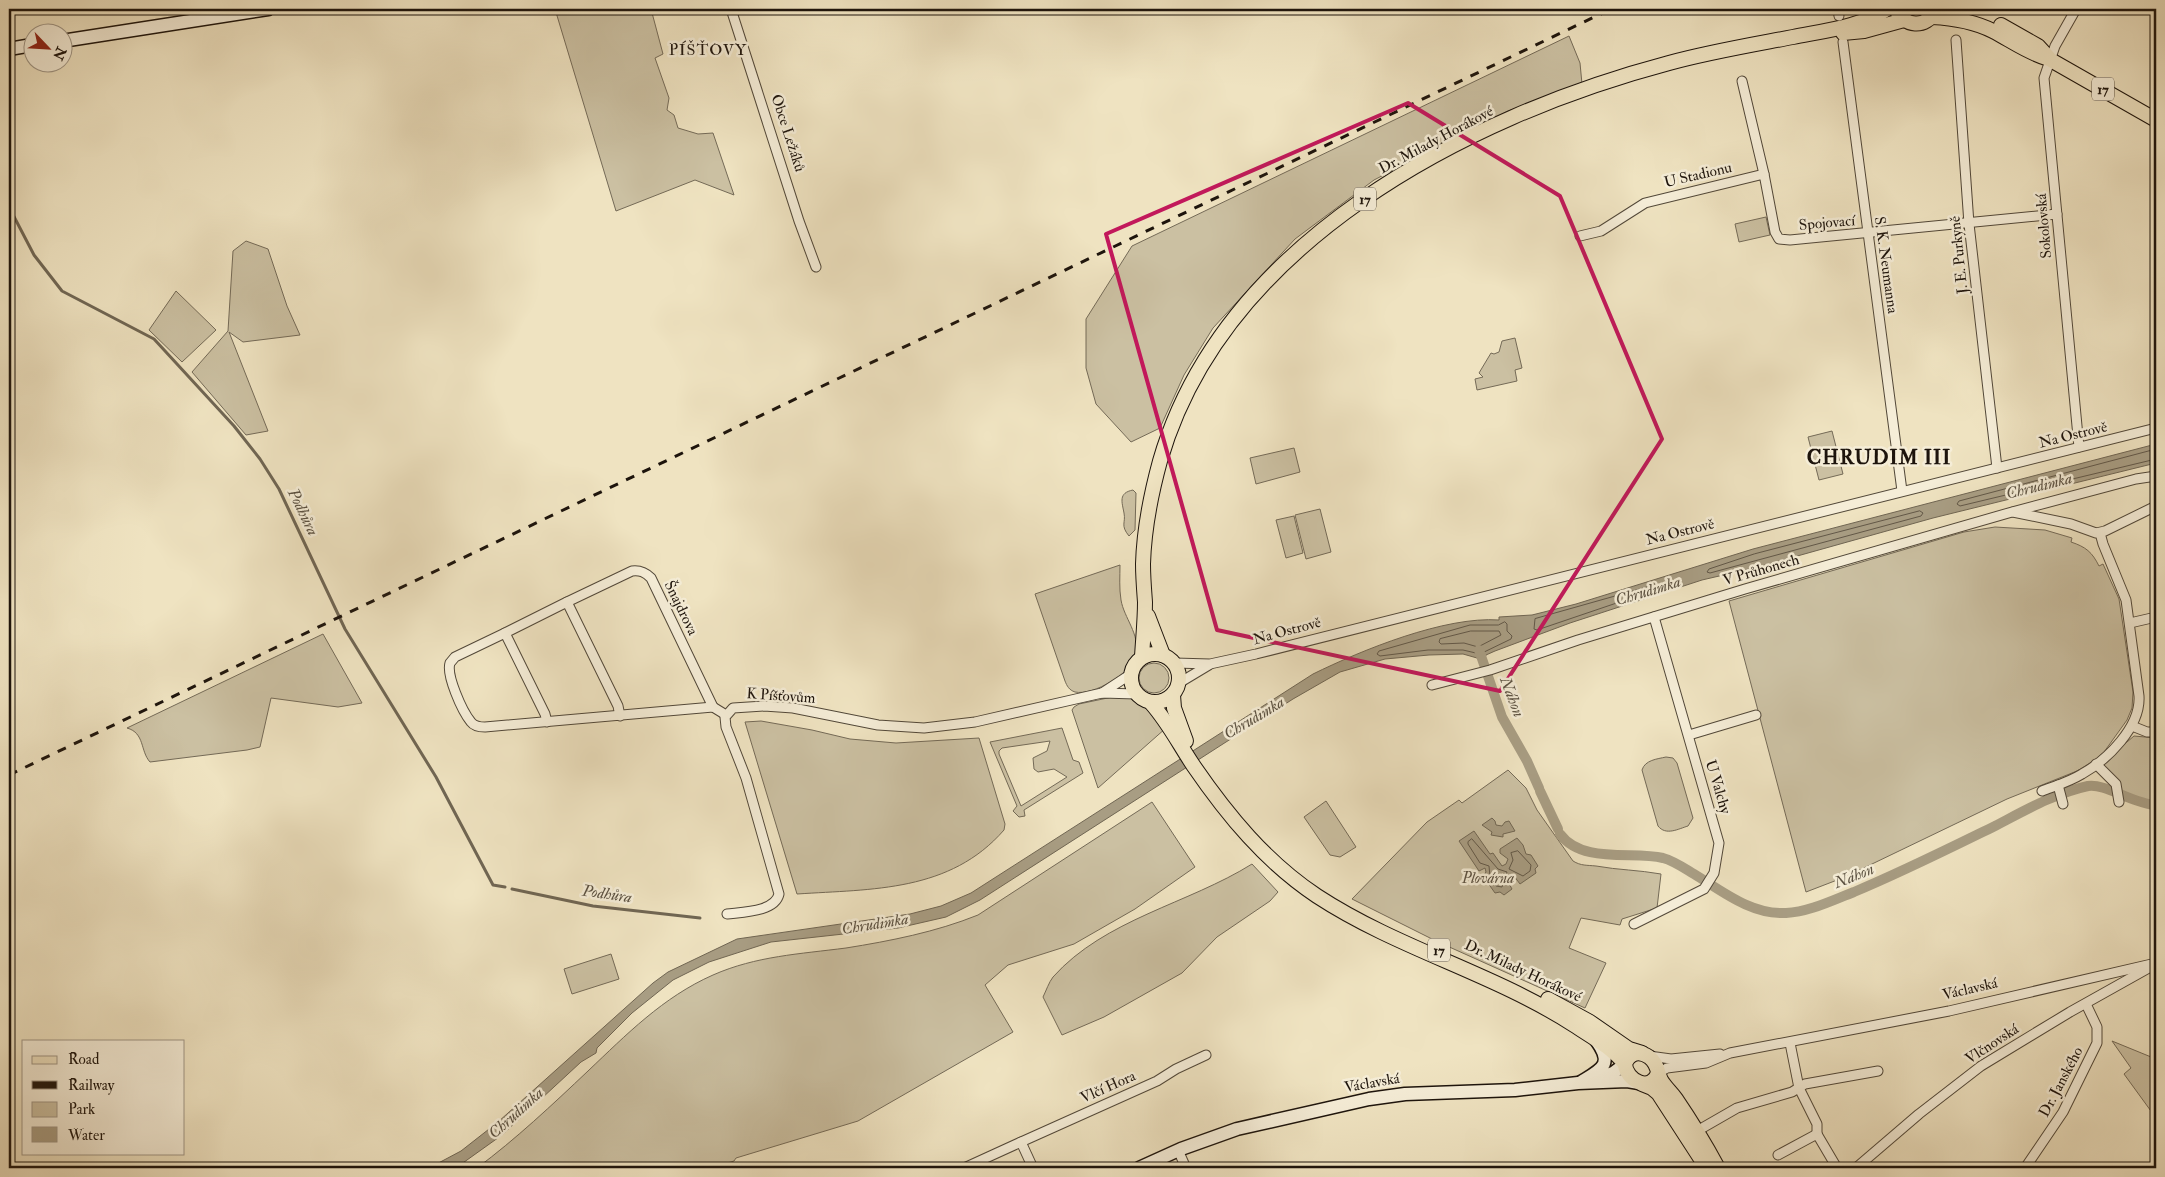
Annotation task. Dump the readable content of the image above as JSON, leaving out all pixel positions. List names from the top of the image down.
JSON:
{
  "streets": {
    "main road": ["17", "Dr. Milady Horákové"],
    "street": [
      "Obce Ležáků",
      "U Stadionu",
      "Spojovací",
      "Sokolovská",
      "J. E. Purkyně",
      "S. K. Neumanna",
      "Na Ostrově",
      "V Průhonech",
      "Šnajdrova",
      "K Píšťovům",
      "U Valchy",
      "Václavská",
      "Vlčnovská",
      "Dr. Janského",
      "Vlčí Hora"
    ]
  },
  "crossings": [
    ["17", "Dr. Milady Horákové"],
    ["17", "Sokolovská"],
    ["17", "Na Ostrově"],
    ["Dr. Milady Horákové", "Na Ostrově"],
    ["Dr. Milady Horákové", "Václavská"],
    ["U Stadionu", "Spojovací"],
    ["Spojovací", "Sokolovská"],
    ["Spojovací", "J. E. Purkyně"],
    ["Spojovací", "S. K. Neumanna"],
    ["Sokolovská", "Na Ostrově"],
    ["J. E. Purkyně", "Na Ostrově"],
    ["S. K. Neumanna", "Na Ostrově"],
    ["V Průhonech", "U Valchy"],
    ["Václavská", "Vlčnovská"],
    ["Vlčnovská", "Dr. Janského"]
  ],
  "districts": ["PÍŠŤOVY", "CHRUDIM III"],
  "water": ["Chrudimka", "Podhůra", "Náhon"],
  "parks": ["Plovárna"],
  "legend": [
    "Road",
    "Railway",
    "Park",
    "Water"
  ],
  "north": "bottom right"
}
